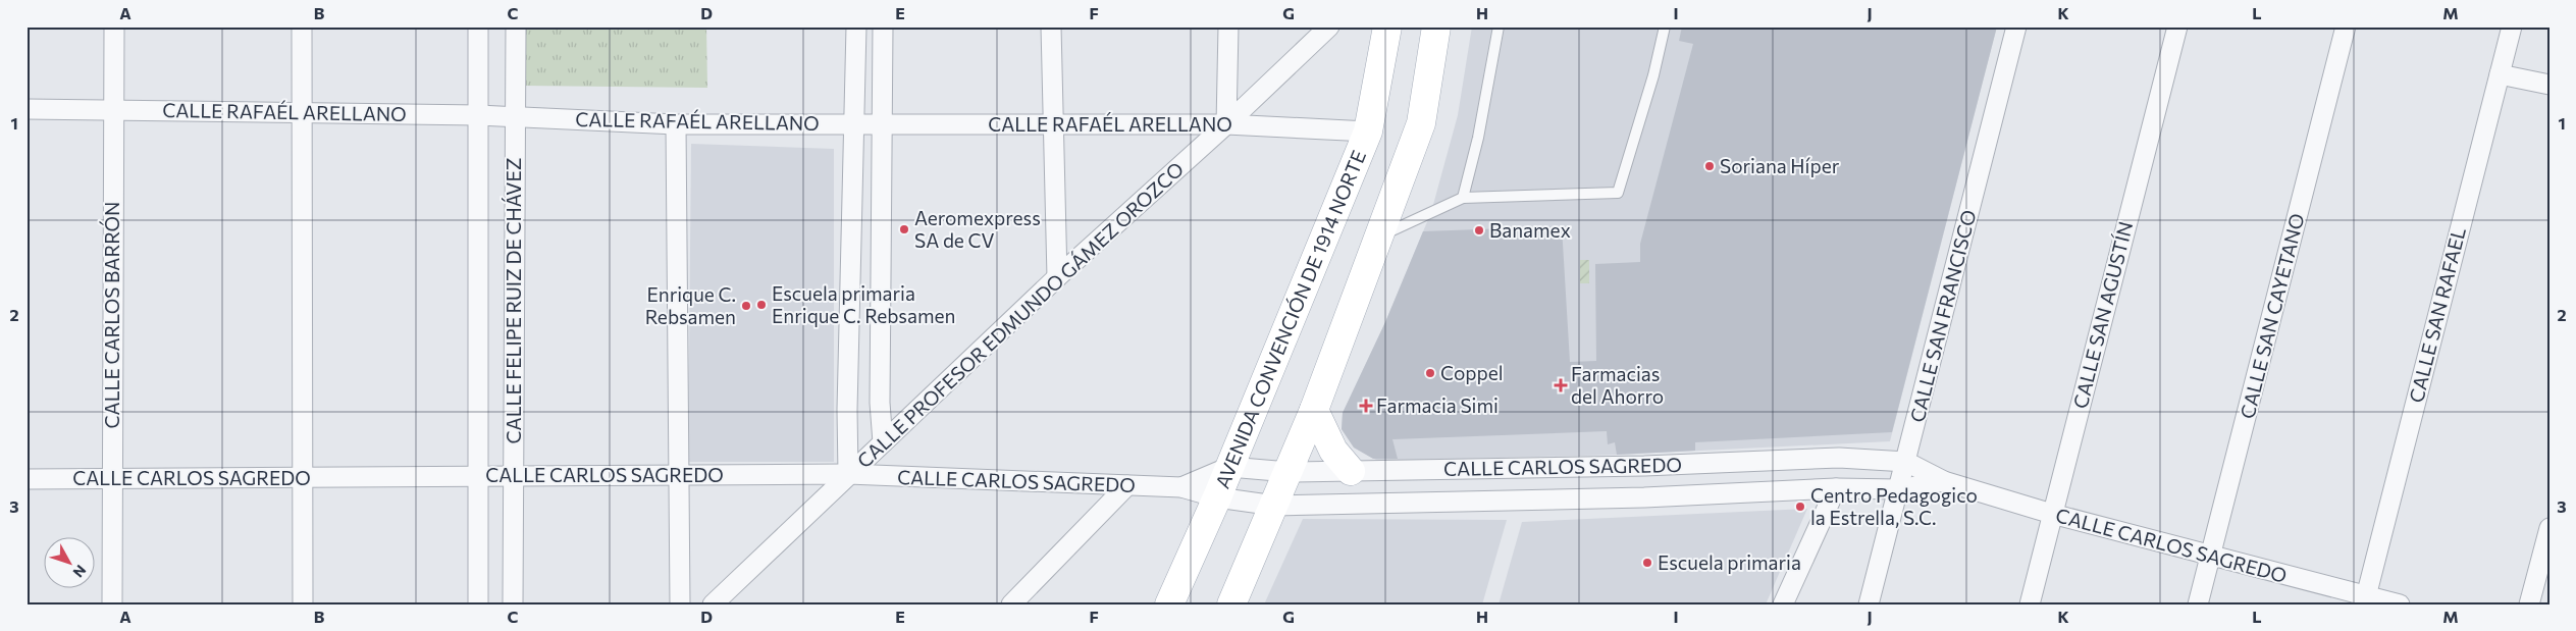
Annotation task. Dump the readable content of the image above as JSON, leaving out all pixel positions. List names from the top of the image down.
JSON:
{
  "streets": {
    "main road": ["AVENIDA CONVENCIÓN DE 1914 NORTE"],
    "street": [
      "CALLE RAFAÉL ARELLANO",
      "CALLE FELIPE RUIZ DE CHÁVEZ",
      "CALLE CARLOS BARRÓN",
      "CALLE PROFESOR EDMUNDO GÁMEZ OROZCO",
      "CALLE SAN AGUSTÍN",
      "CALLE SAN RAFAEL",
      "CALLE SAN FRANCISCO",
      "CALLE SAN CAYETANO",
      "CALLE CARLOS SAGREDO"
    ]
  },
  "crossings": [
    ["CALLE RAFAÉL ARELLANO", "CALLE FELIPE RUIZ DE CHÁVEZ"],
    ["CALLE RAFAÉL ARELLANO", "CALLE CARLOS BARRÓN"],
    ["CALLE RAFAÉL ARELLANO", "CALLE PROFESOR EDMUNDO GÁMEZ OROZCO"],
    ["CALLE RAFAÉL ARELLANO", "AVENIDA CONVENCIÓN DE 1914 NORTE"],
    ["CALLE FELIPE RUIZ DE CHÁVEZ", "CALLE CARLOS SAGREDO"],
    ["CALLE CARLOS BARRÓN", "CALLE CARLOS SAGREDO"],
    ["CALLE PROFESOR EDMUNDO GÁMEZ OROZCO", "CALLE CARLOS SAGREDO"],
    ["CALLE SAN AGUSTÍN", "CALLE CARLOS SAGREDO"],
    ["CALLE SAN RAFAEL", "CALLE CARLOS SAGREDO"],
    ["CALLE SAN FRANCISCO", "CALLE CARLOS SAGREDO"],
    ["CALLE SAN CAYETANO", "CALLE CARLOS SAGREDO"],
    ["AVENIDA CONVENCIÓN DE 1914 NORTE", "CALLE CARLOS SAGREDO"]
  ],
  "places": {
    "other": [
      "Soriana Híper",
      "Aeromexpress SA de CV",
      "Banamex",
      "Escuela primaria Enrique C. Rebsamen",
      "Enrique C. Rebsamen",
      "Coppel",
      "Centro Pedagogico la Estrella, S.C.",
      "Escuela primaria"
    ],
    "health": ["Farmacias del Ahorro", "Farmacia Simi"]
  },
  "north": "bottom right",
  "grid": {
    "columns": [
      "A",
      "B",
      "C",
      "D",
      "E",
      "F",
      "G",
      "H",
      "I",
      "J",
      "K",
      "L",
      "M"
    ],
    "rows": ["1", "2", "3"]
  }
}
